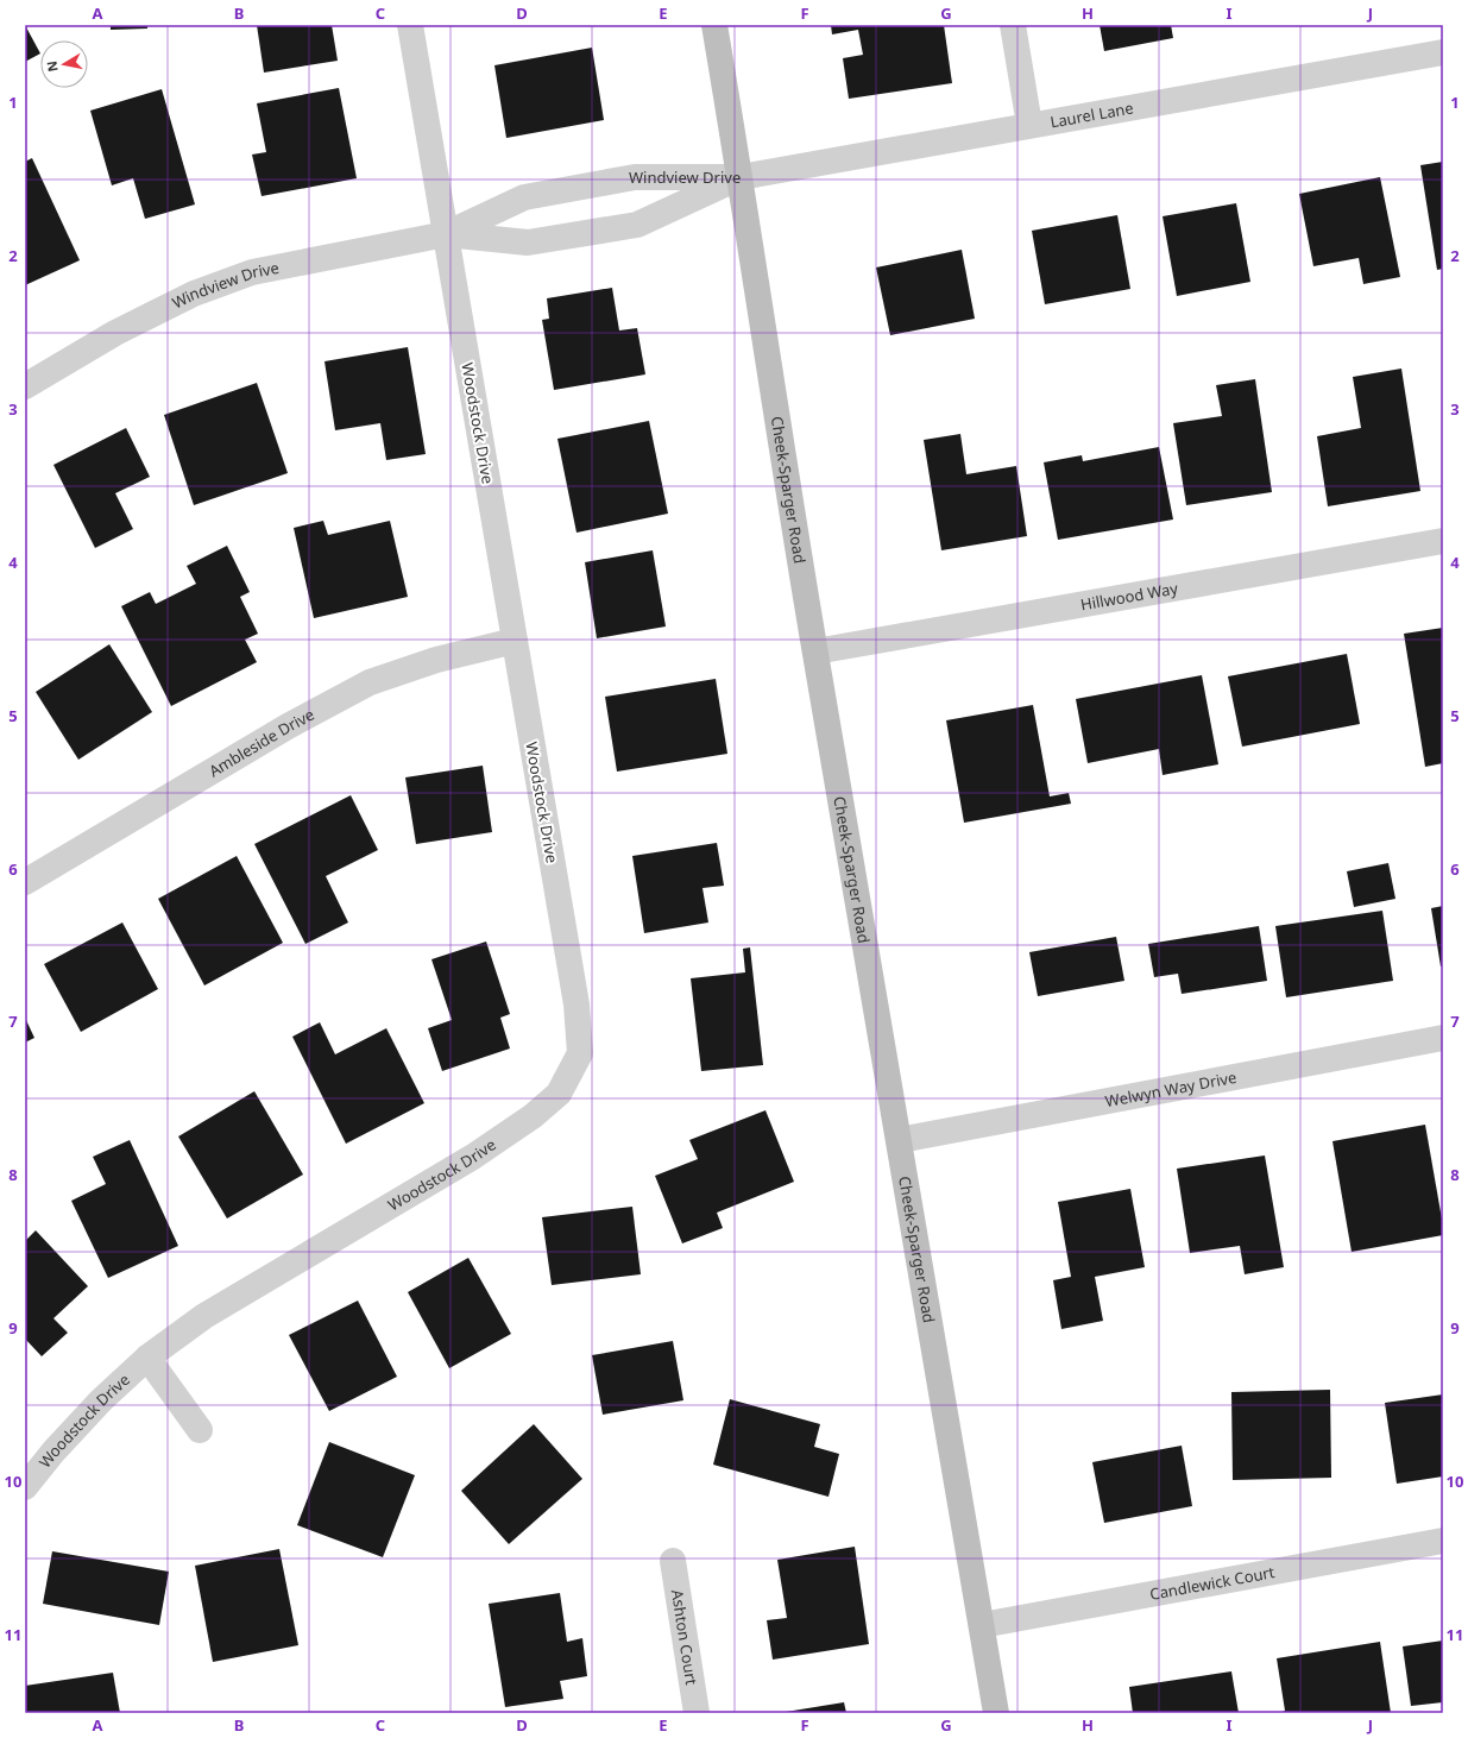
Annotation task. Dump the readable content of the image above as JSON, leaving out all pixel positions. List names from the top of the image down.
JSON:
{
  "streets": {
    "main road": ["Cheek-Sparger Road"],
    "street": [
      "Laurel Lane",
      "Windview Drive",
      "Woodstock Drive",
      "Hillwood Way",
      "Ambleside Drive",
      "Welwyn Way Drive",
      "Candlewick Court",
      "Ashton Court"
    ]
  },
  "crossings": [
    ["Laurel Lane", "Windview Drive"],
    ["Laurel Lane", "Cheek-Sparger Road"],
    ["Windview Drive", "Woodstock Drive"],
    ["Windview Drive", "Cheek-Sparger Road"],
    ["Woodstock Drive", "Ambleside Drive"],
    ["Cheek-Sparger Road", "Hillwood Way"],
    ["Cheek-Sparger Road", "Welwyn Way Drive"],
    ["Cheek-Sparger Road", "Candlewick Court"]
  ],
  "north": "left",
  "grid": {
    "columns": [
      "A",
      "B",
      "C",
      "D",
      "E",
      "F",
      "G",
      "H",
      "I",
      "J"
    ],
    "rows": [
      "1",
      "2",
      "3",
      "4",
      "5",
      "6",
      "7",
      "8",
      "9",
      "10",
      "11"
    ]
  }
}
